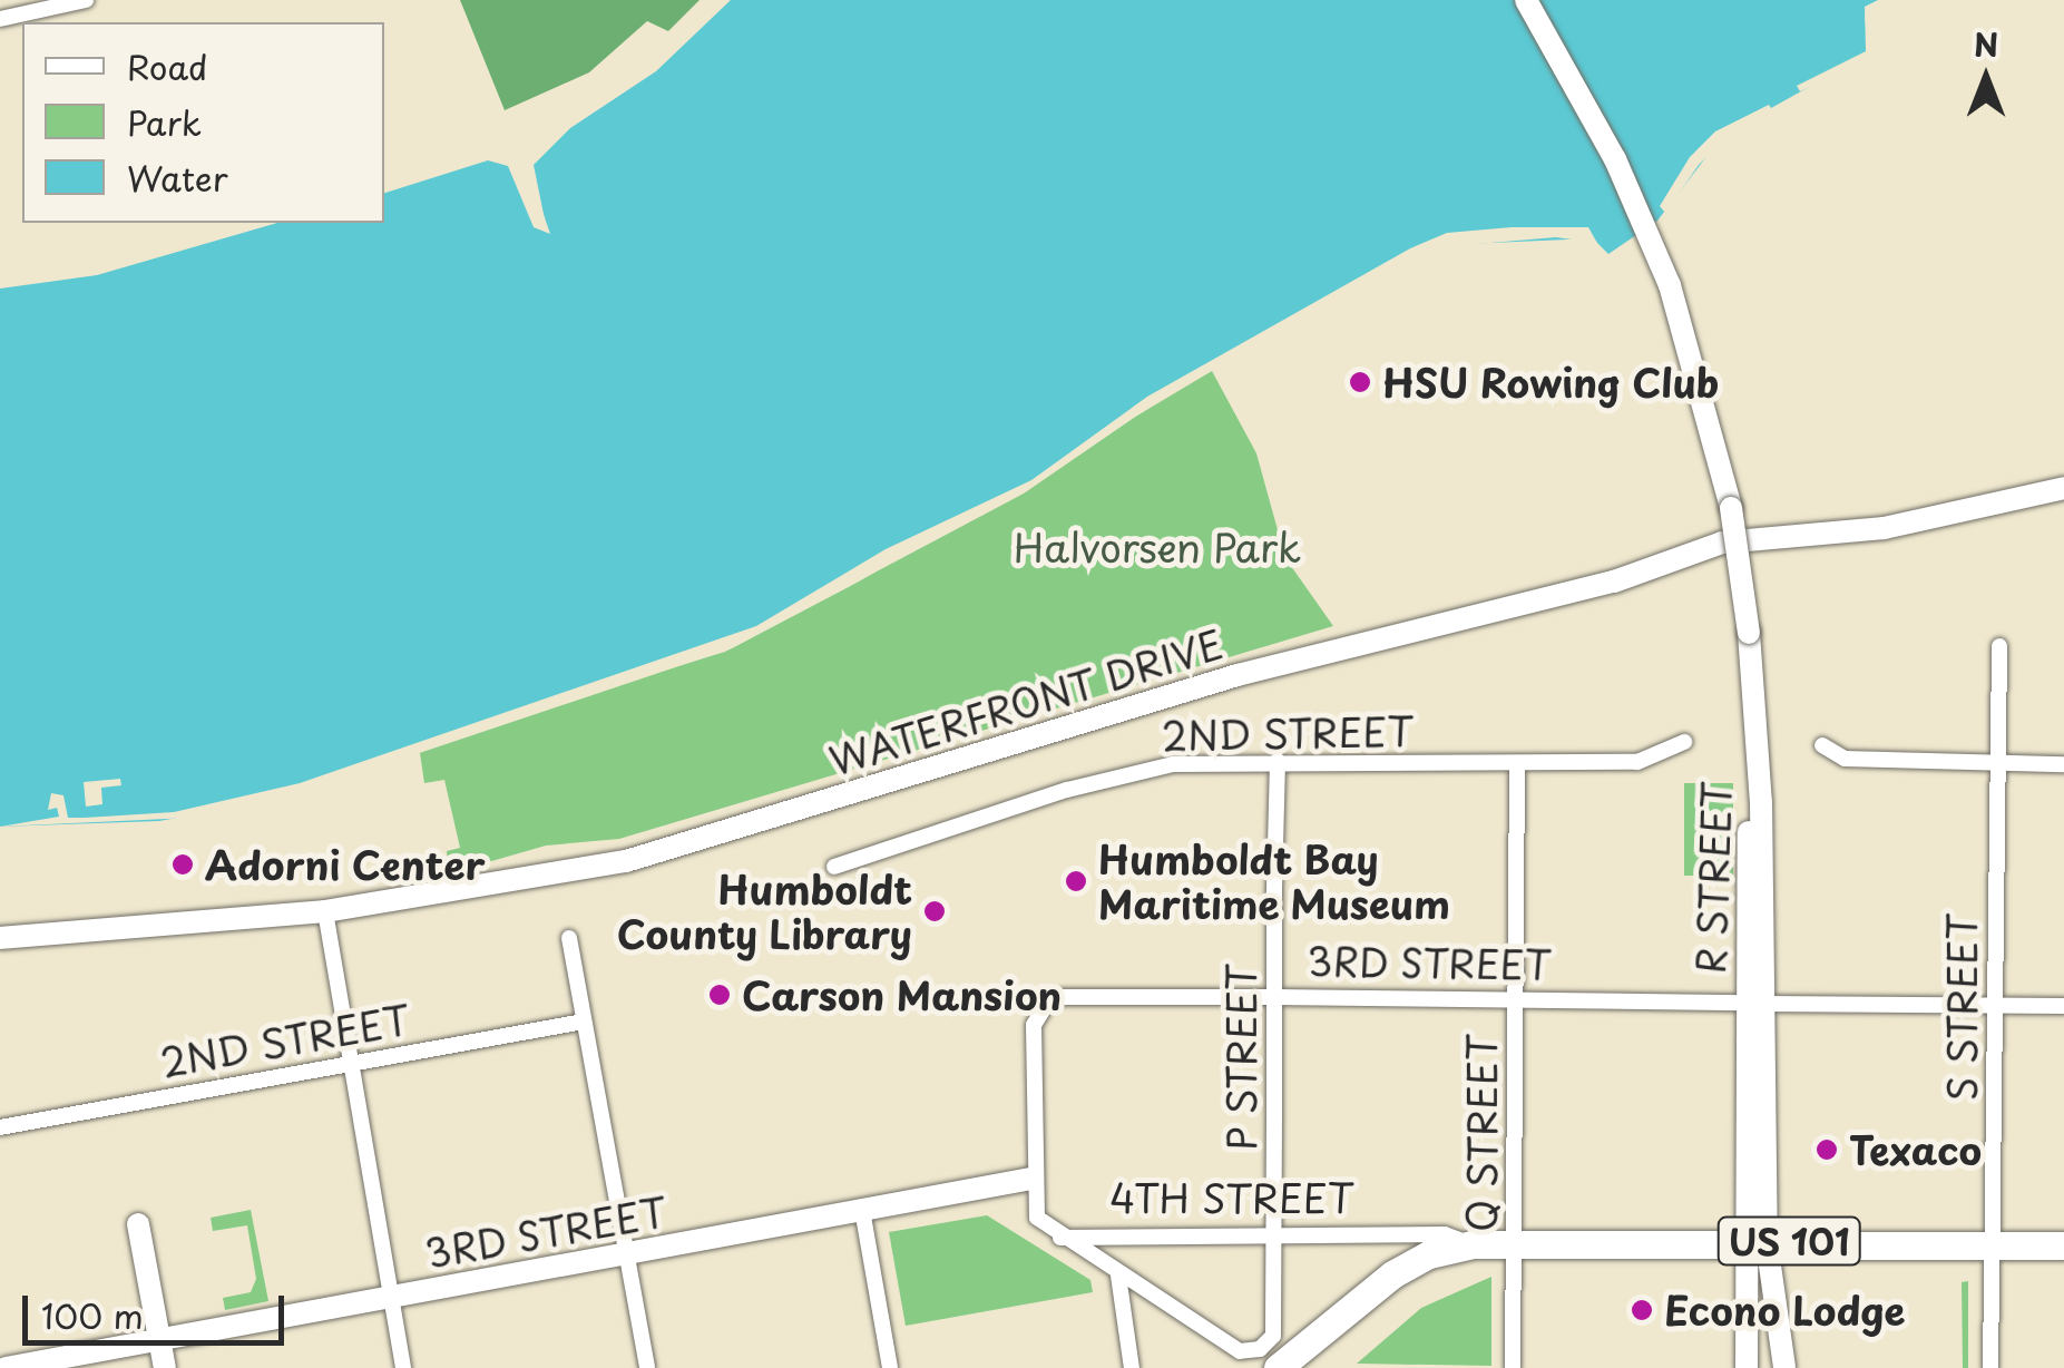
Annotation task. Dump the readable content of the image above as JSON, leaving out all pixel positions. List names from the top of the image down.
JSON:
{
  "streets": {
    "highway": ["4TH STREET", "US 101"],
    "street": [
      "WATERFRONT DRIVE",
      "2ND STREET",
      "R STREET",
      "3RD STREET",
      "S STREET",
      "P STREET",
      "Q STREET"
    ]
  },
  "crossings": [
    ["2ND STREET", "P STREET"],
    ["2ND STREET", "Q STREET"],
    ["R STREET", "3RD STREET"],
    ["R STREET", "4TH STREET"],
    ["3RD STREET", "S STREET"],
    ["3RD STREET", "P STREET"],
    ["3RD STREET", "Q STREET"],
    ["3RD STREET", "4TH STREET"],
    ["S STREET", "4TH STREET"],
    ["P STREET", "4TH STREET"],
    ["Q STREET", "4TH STREET"]
  ],
  "parks": ["Halvorsen Park"],
  "places": [
    "HSU Rowing Club",
    "Adorni Center",
    "Humboldt Bay Maritime Museum",
    "Humboldt County Library",
    "Carson Mansion",
    "Texaco",
    "Econo Lodge"
  ],
  "legend": ["Road", "Park", "Water"],
  "scale_bar": "100 m",
  "north": "top"
}
